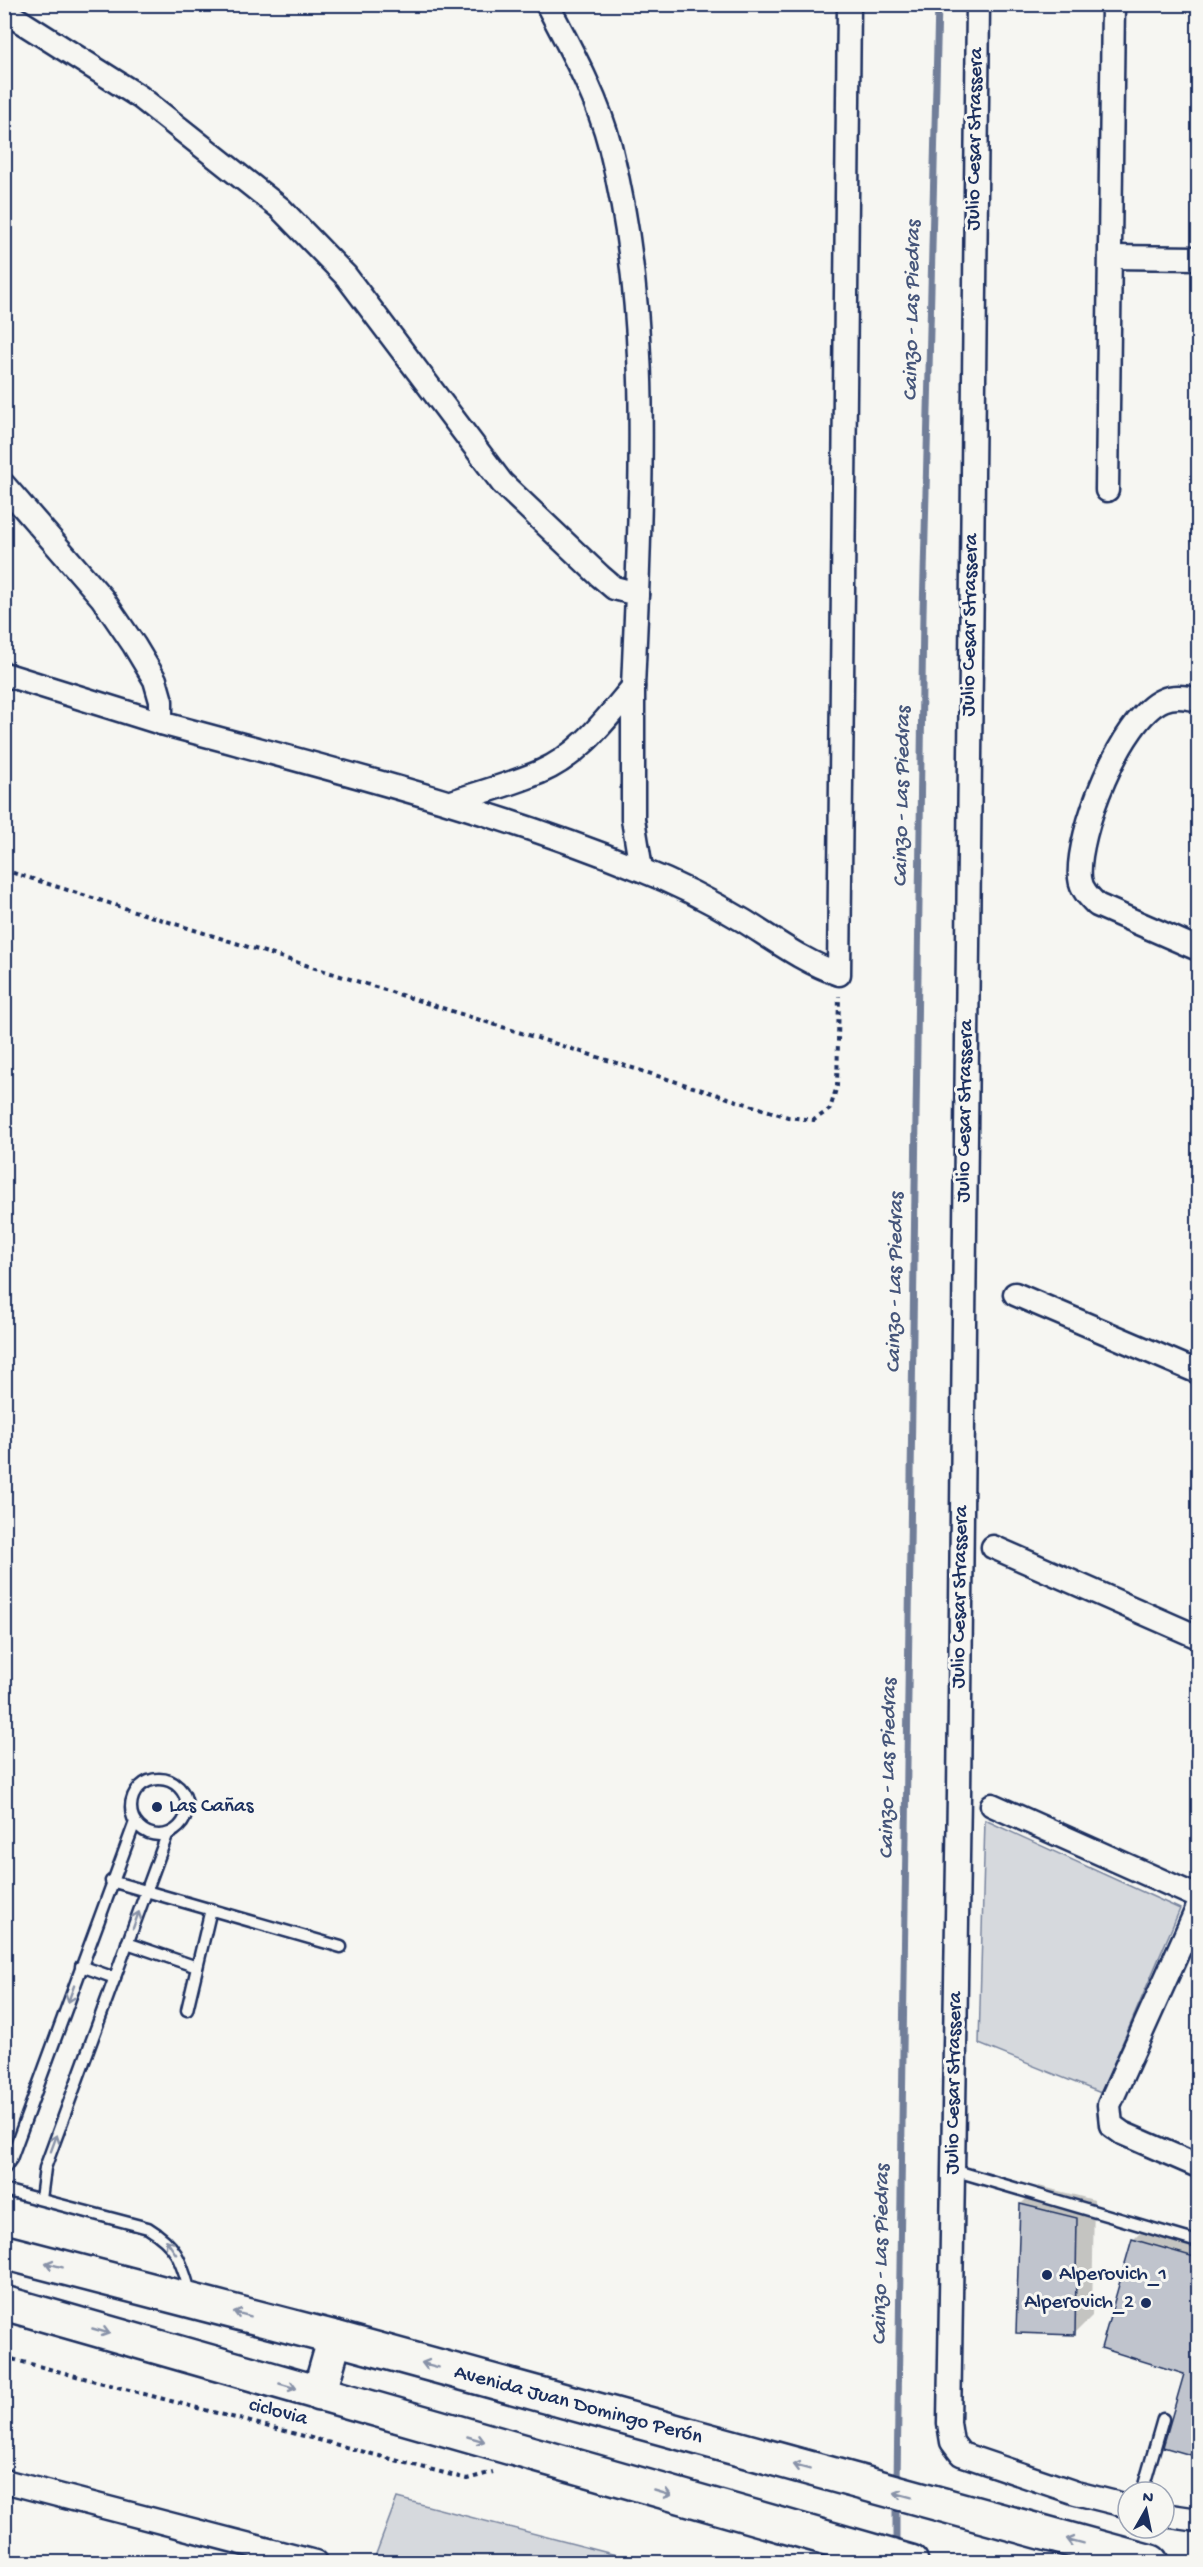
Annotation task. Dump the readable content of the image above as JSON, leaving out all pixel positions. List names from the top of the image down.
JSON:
{
  "streets": {
    "main road": ["Avenida Juan Domingo Perón"],
    "street": ["Julio Cesar Strassera"],
    "path": ["ciclovia"]
  },
  "water": ["Cainzo - Las Piedras"],
  "places": ["Las Cañas", "Alperovich_1", "Alperovich_2"],
  "north": "top"
}
